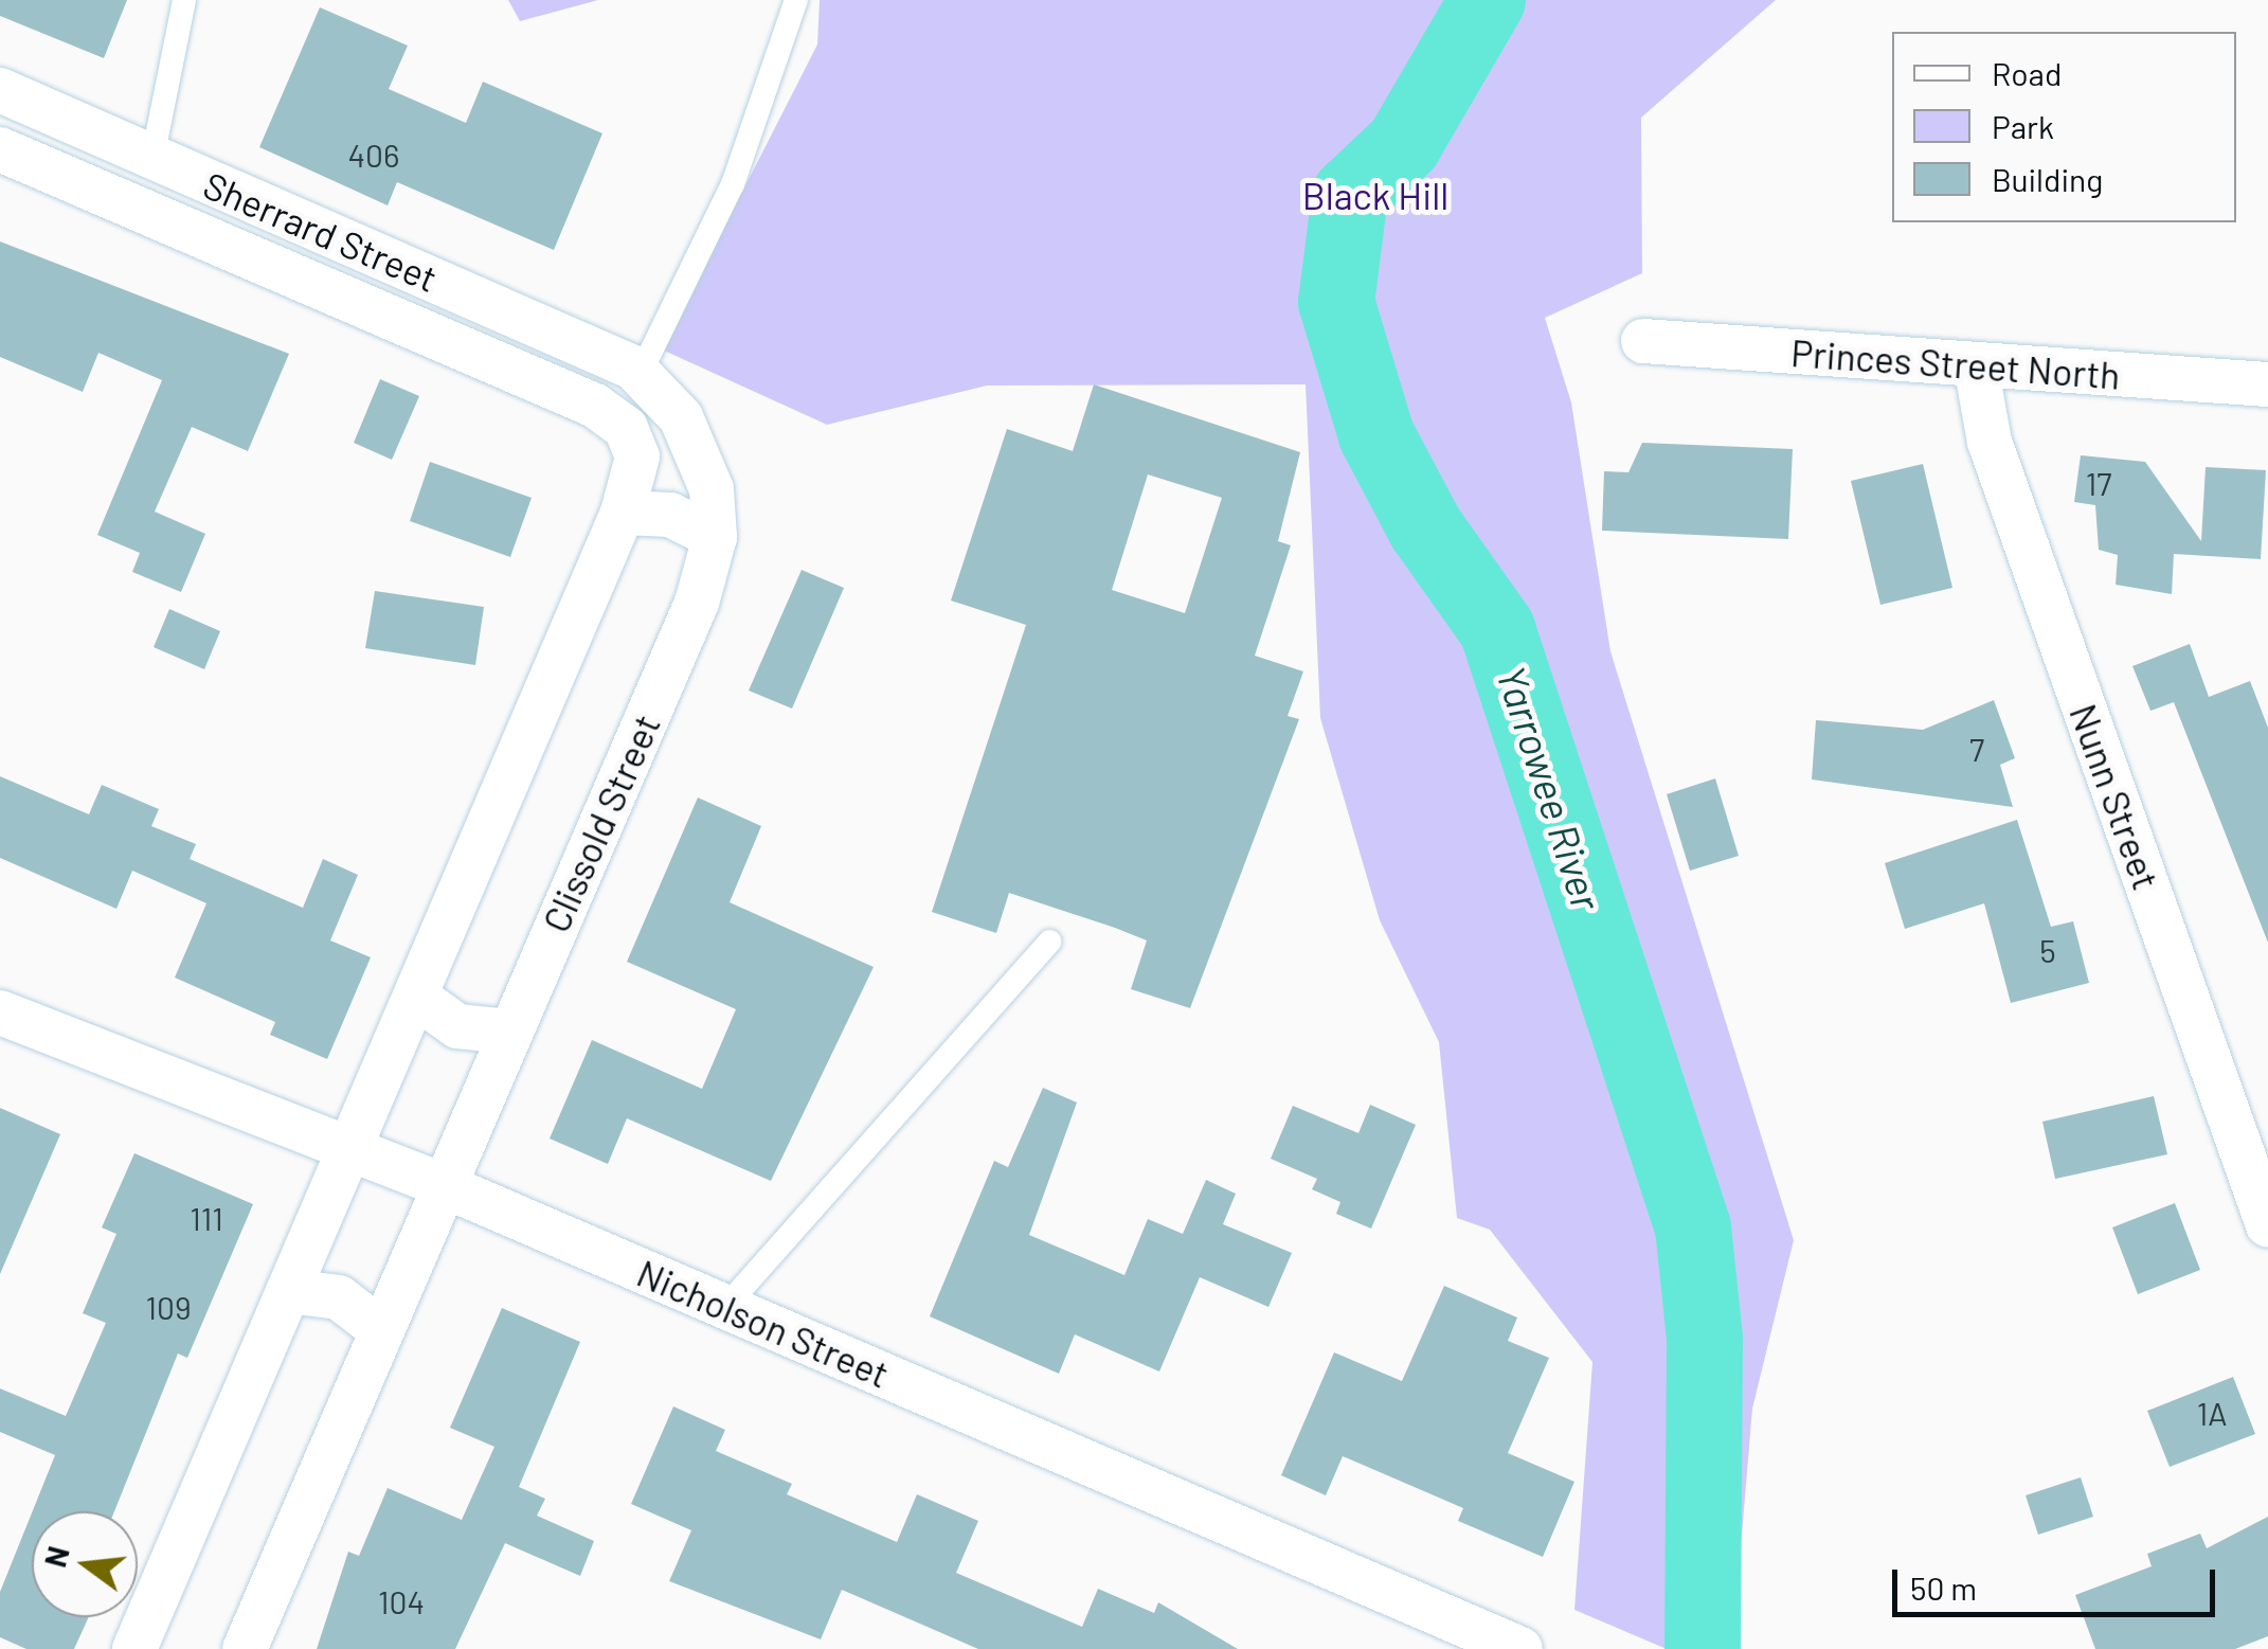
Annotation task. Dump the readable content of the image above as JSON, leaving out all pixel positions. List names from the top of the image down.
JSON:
{
  "streets": {
    "street": [
      "Sherrard Street",
      "Princes Street North",
      "Nunn Street",
      "Clissold Street",
      "Nicholson Street"
    ]
  },
  "crossings": [
    ["Sherrard Street", "Clissold Street"],
    ["Princes Street North", "Nunn Street"],
    ["Clissold Street", "Nicholson Street"]
  ],
  "water": ["Yarrowee River"],
  "parks": ["Black Hill"],
  "house_numbers": [
    "406",
    "17",
    "7",
    "5",
    "111",
    "109",
    "1A",
    "104"
  ],
  "legend": ["Road", "Park", "Building"],
  "scale_bar": "50 m",
  "north": "left"
}
